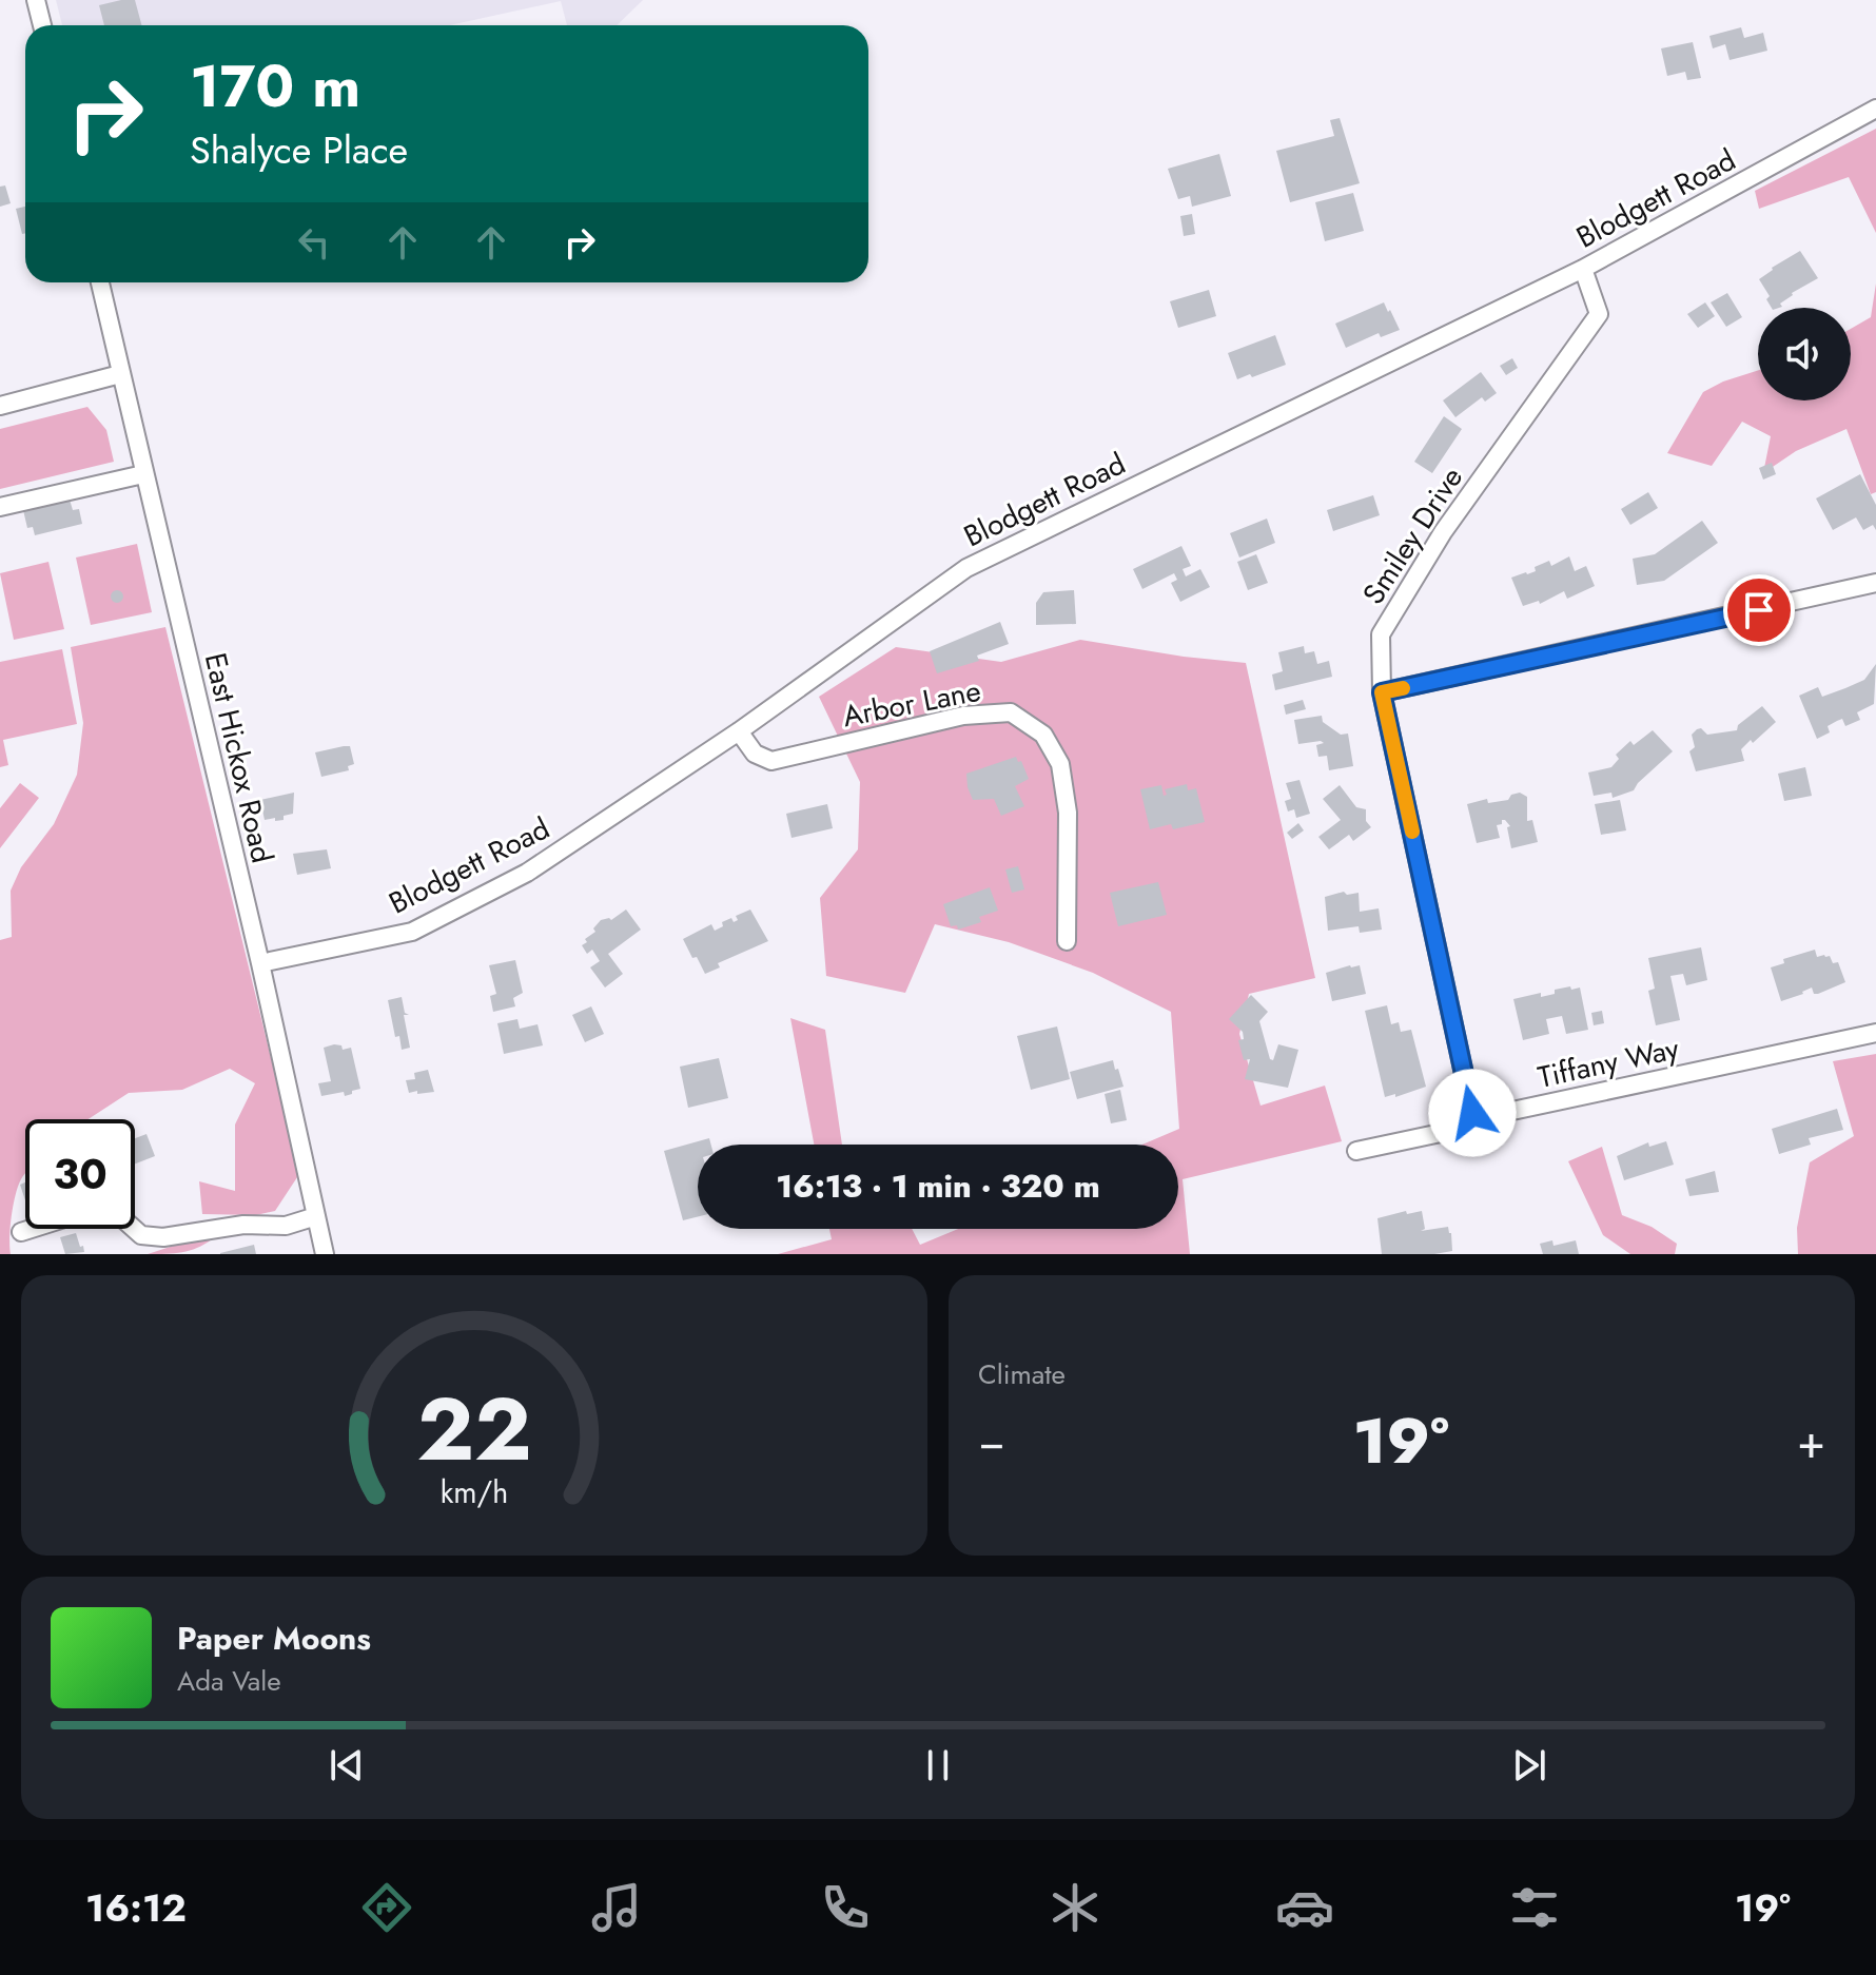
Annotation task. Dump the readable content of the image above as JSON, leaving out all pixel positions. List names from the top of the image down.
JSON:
{
  "streets": {
    "street": [
      "Blodgett Road",
      "Smiley Drive",
      "Arbor Lane",
      "East Hickox Road",
      "Tiffany Way"
    ]
  },
  "crossings": [
    ["Blodgett Road", "Smiley Drive"],
    ["Blodgett Road", "Arbor Lane"],
    ["Blodgett Road", "East Hickox Road"],
    ["Smiley Drive", "Tiffany Way"]
  ],
  "page": {
    "turn": ["170 m", "Shalyce Place"],
    "limit": "30",
    "trip": "16:13 · 1 min · 320 m",
    "tile": "Climate",
    "heat": ["−", "19°", "+"],
    "song": ["Paper Moons", "Ada Vale"],
    "tabs": ["16:12", "19°"],
    "gauge": ["22", "km/h"]
  }
}
